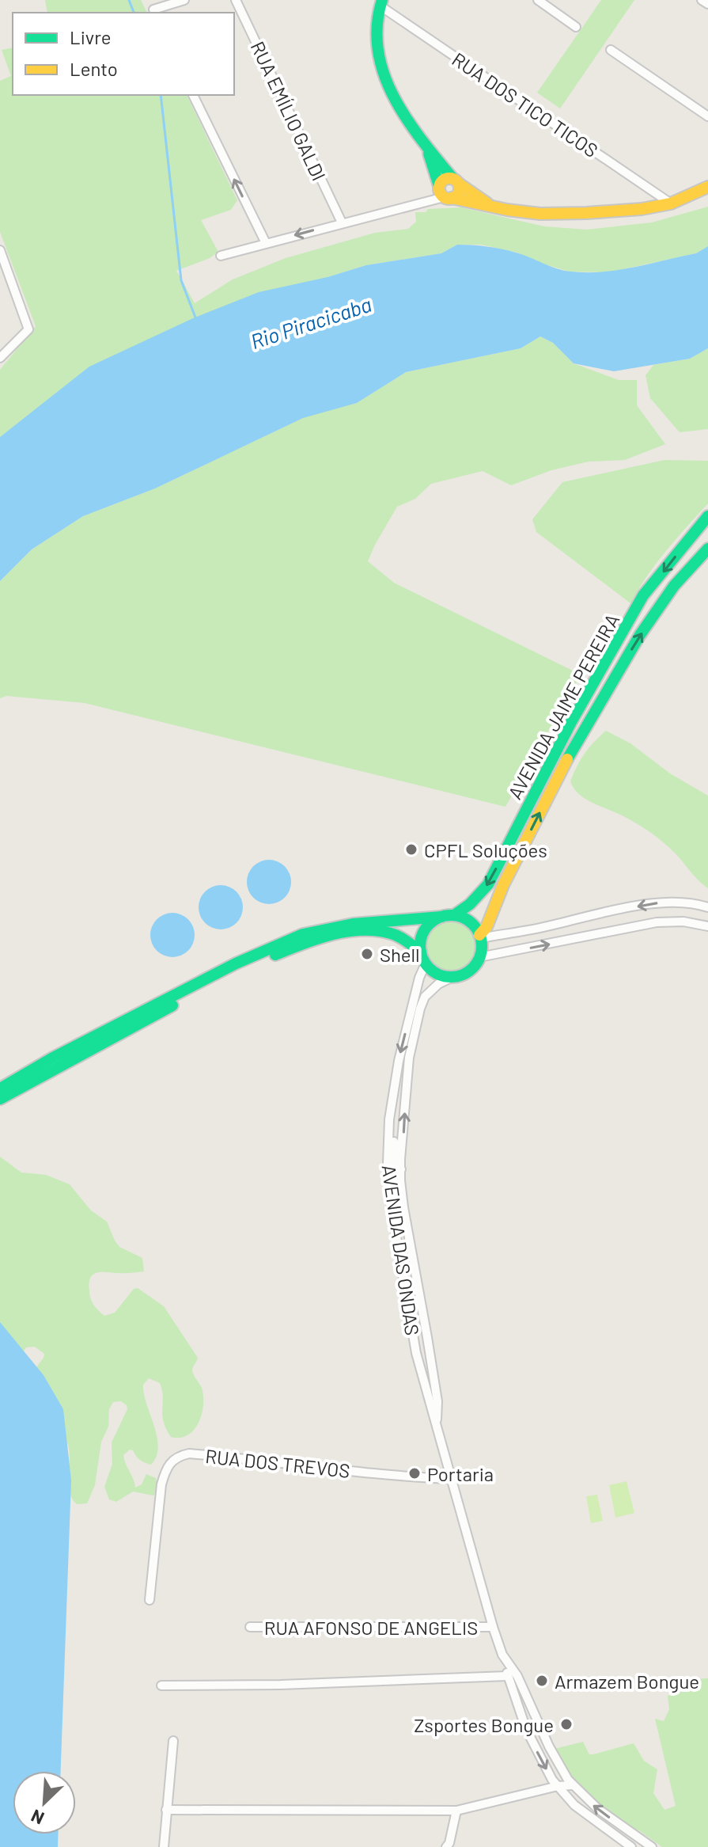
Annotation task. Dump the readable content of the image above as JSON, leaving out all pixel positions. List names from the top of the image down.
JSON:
{
  "streets": {
    "main road": ["AVENIDA JAIME PEREIRA"],
    "street": [
      "RUA DOS TICO TICOS",
      "RUA EMÍLIO GALDI",
      "AVENIDA DAS ONDAS",
      "RUA DOS TREVOS",
      "RUA AFONSO DE ANGELIS"
    ]
  },
  "crossings": [
    ["AVENIDA JAIME PEREIRA", "AVENIDA DAS ONDAS"],
    ["AVENIDA DAS ONDAS", "RUA DOS TREVOS"],
    ["AVENIDA DAS ONDAS", "RUA AFONSO DE ANGELIS"]
  ],
  "water": ["Rio Piracicaba"],
  "places": [
    "CPFL Soluções",
    "Shell",
    "Portaria",
    "Armazem Bongue",
    "Zsportes Bongue"
  ],
  "legend": ["Livre", "Lento"],
  "north": "bottom left"
}
